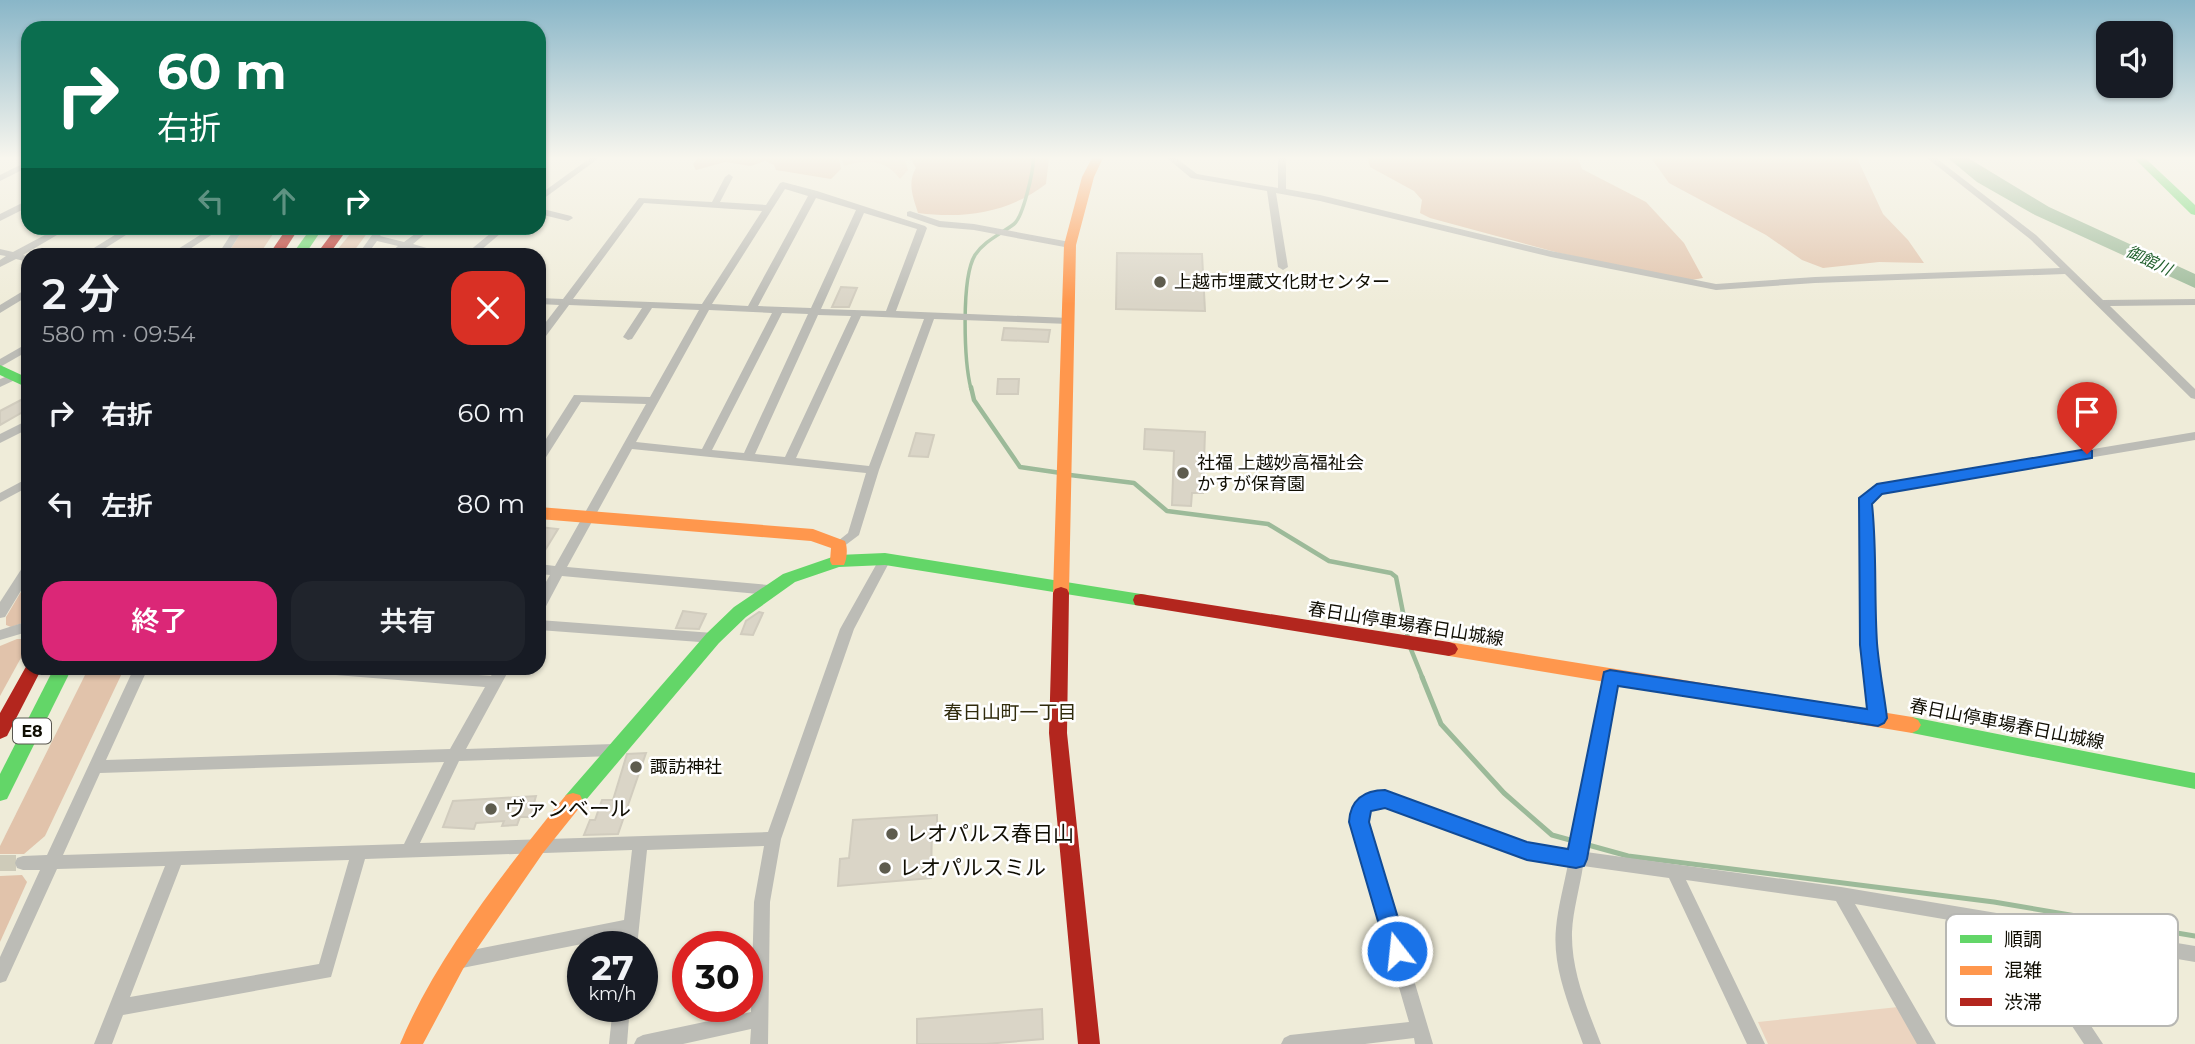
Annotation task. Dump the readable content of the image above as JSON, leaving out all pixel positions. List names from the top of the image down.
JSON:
{
  "streets": {
    "main road": ["春日山停車場春日山城線", "E8"]
  },
  "districts": ["春日山町一丁目"],
  "water": ["御館川"],
  "places": [
    "上越市埋蔵文化財センター",
    "社福 上越妙高福祉会 かすが保育園",
    "諏訪神社",
    "ヴァンベール",
    "レオパルス春日山",
    "レオパルスミル"
  ],
  "legend": ["順調", "混雑", "渋滞"],
  "page": {
    "turn": ["60 m", "右折"],
    "heading": ["2 分", "580 m · 09:54"],
    "list": [
      {
        "name": "右折",
        "value": "60 m"
      },
      {
        "name": "左折",
        "value": "80 m"
      }
    ],
    "buttons": ["終了", "共有"],
    "speed": "27 km/h",
    "limit": "30"
  }
}
